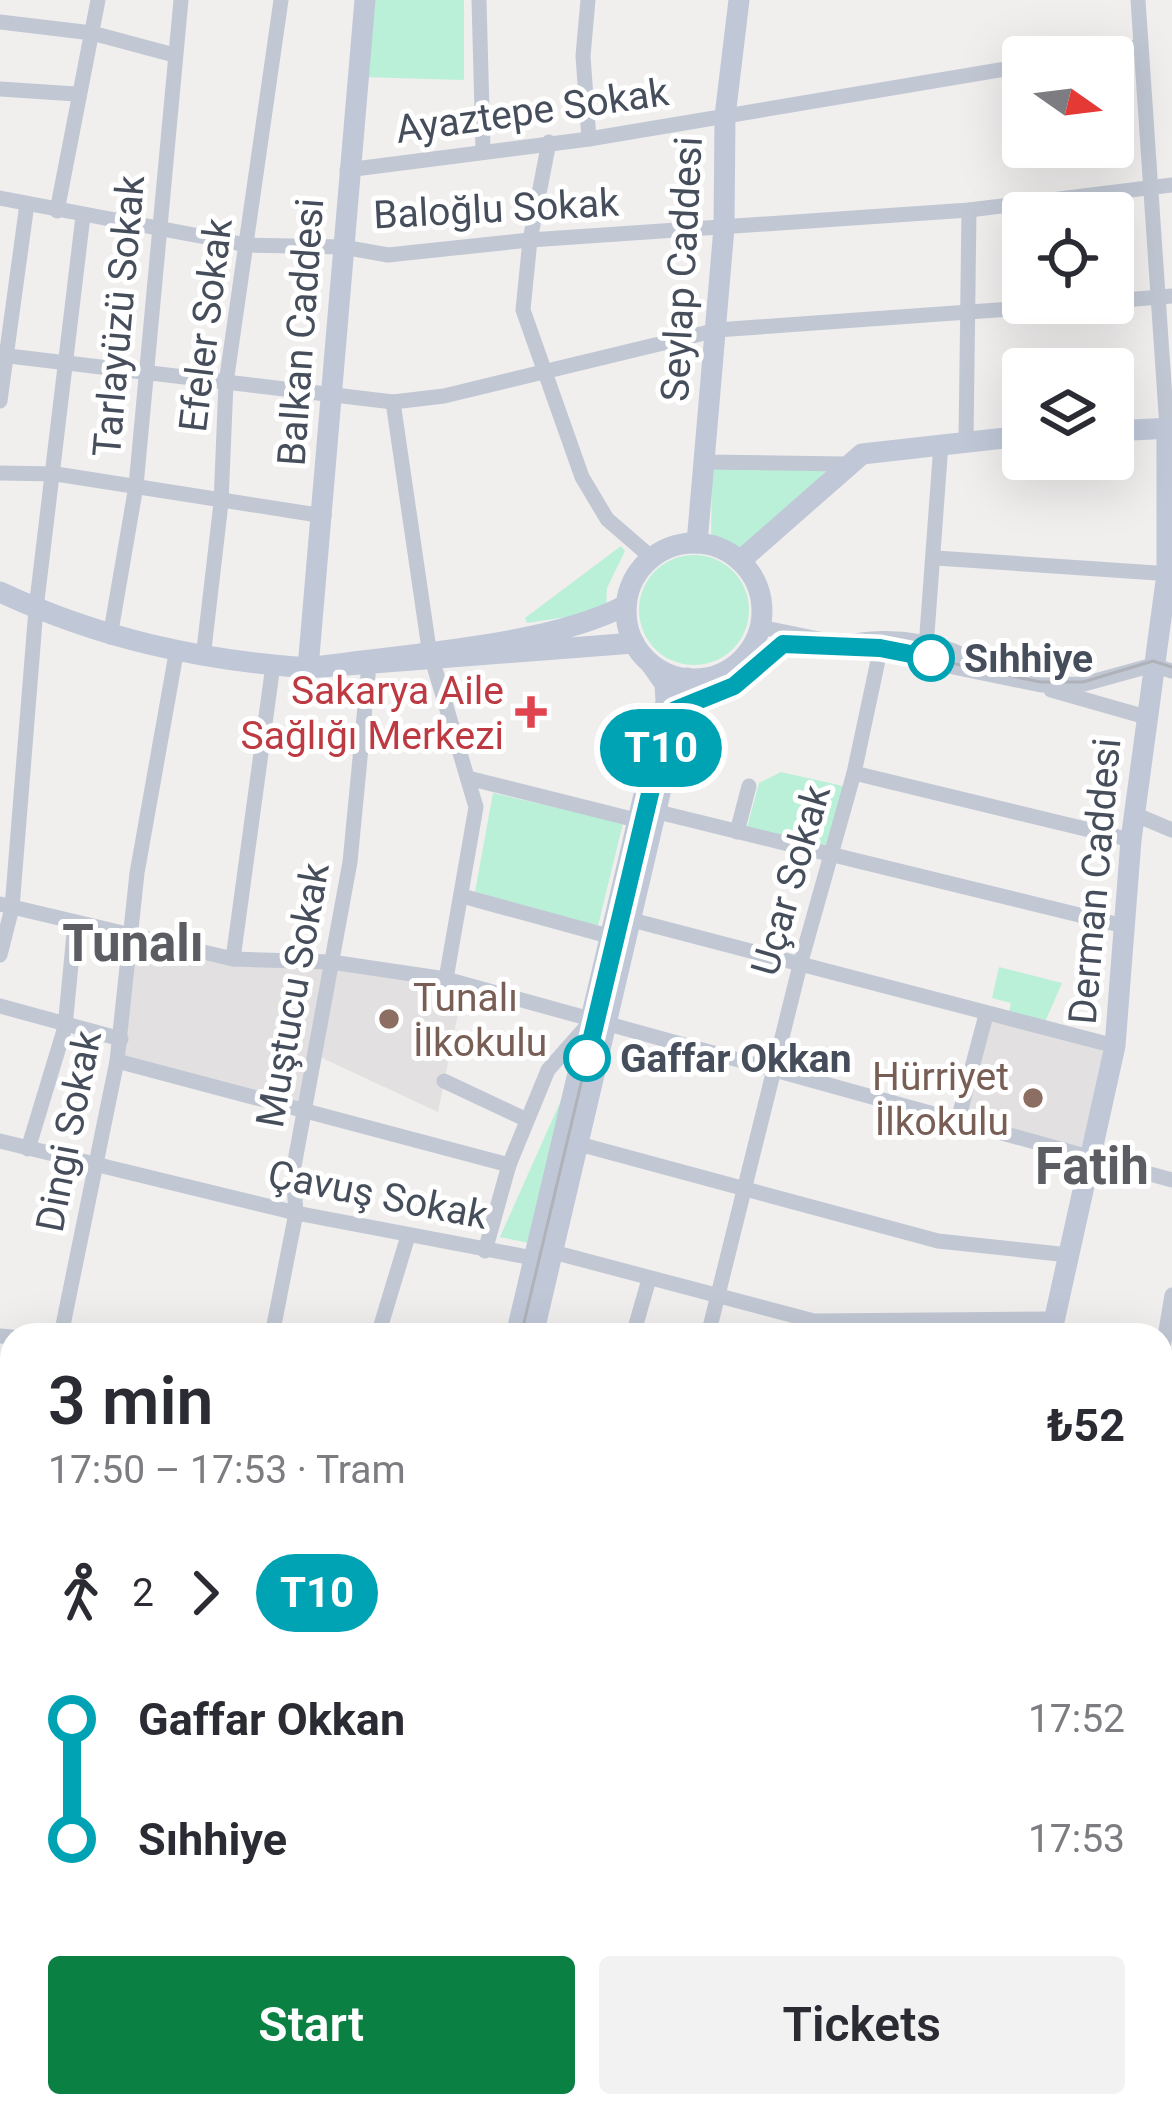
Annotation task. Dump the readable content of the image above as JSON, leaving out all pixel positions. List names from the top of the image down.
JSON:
{
  "streets": {
    "main road": ["Seylap Caddesi", "Balkan Caddesi", "Derman Caddesi"],
    "street": [
      "Ayaztepe Sokak",
      "Baloğlu Sokak",
      "Tarlayüzü Sokak",
      "Efeler Sokak",
      "Uçar Sokak",
      "Muştucu Sokak",
      "Dingi Sokak",
      "Çavuş Sokak"
    ]
  },
  "crossings": [
    ["Ayaztepe Sokak", "Seylap Caddesi"],
    ["Ayaztepe Sokak", "Balkan Caddesi"],
    ["Baloğlu Sokak", "Seylap Caddesi"],
    ["Baloğlu Sokak", "Tarlayüzü Sokak"],
    ["Baloğlu Sokak", "Efeler Sokak"],
    ["Baloğlu Sokak", "Balkan Caddesi"],
    ["Uçar Sokak", "Çavuş Sokak"],
    ["Muştucu Sokak", "Çavuş Sokak"],
    ["Dingi Sokak", "Çavuş Sokak"]
  ],
  "districts": ["Tunalı", "Fatih"],
  "places": {
    "other": [
      "Sıhhiye",
      "Tunalı İlkokulu",
      "Gaffar Okkan",
      "Hürriyet İlkokulu"
    ],
    "health": ["Sakarya Aile Sağlığı Merkezi"]
  },
  "lines": ["tram line T10"],
  "north": "right",
  "page": {
    "on_map": "T10",
    "heading": ["3 min", "17:50 – 17:53 · Tram", "₺52"],
    "legs": ["2", "T10"],
    "list": [
      {
        "name": "Gaffar Okkan",
        "value": "17:52"
      },
      {
        "name": "Sıhhiye",
        "value": "17:53"
      }
    ],
    "buttons": ["Start", "Tickets"]
  }
}
